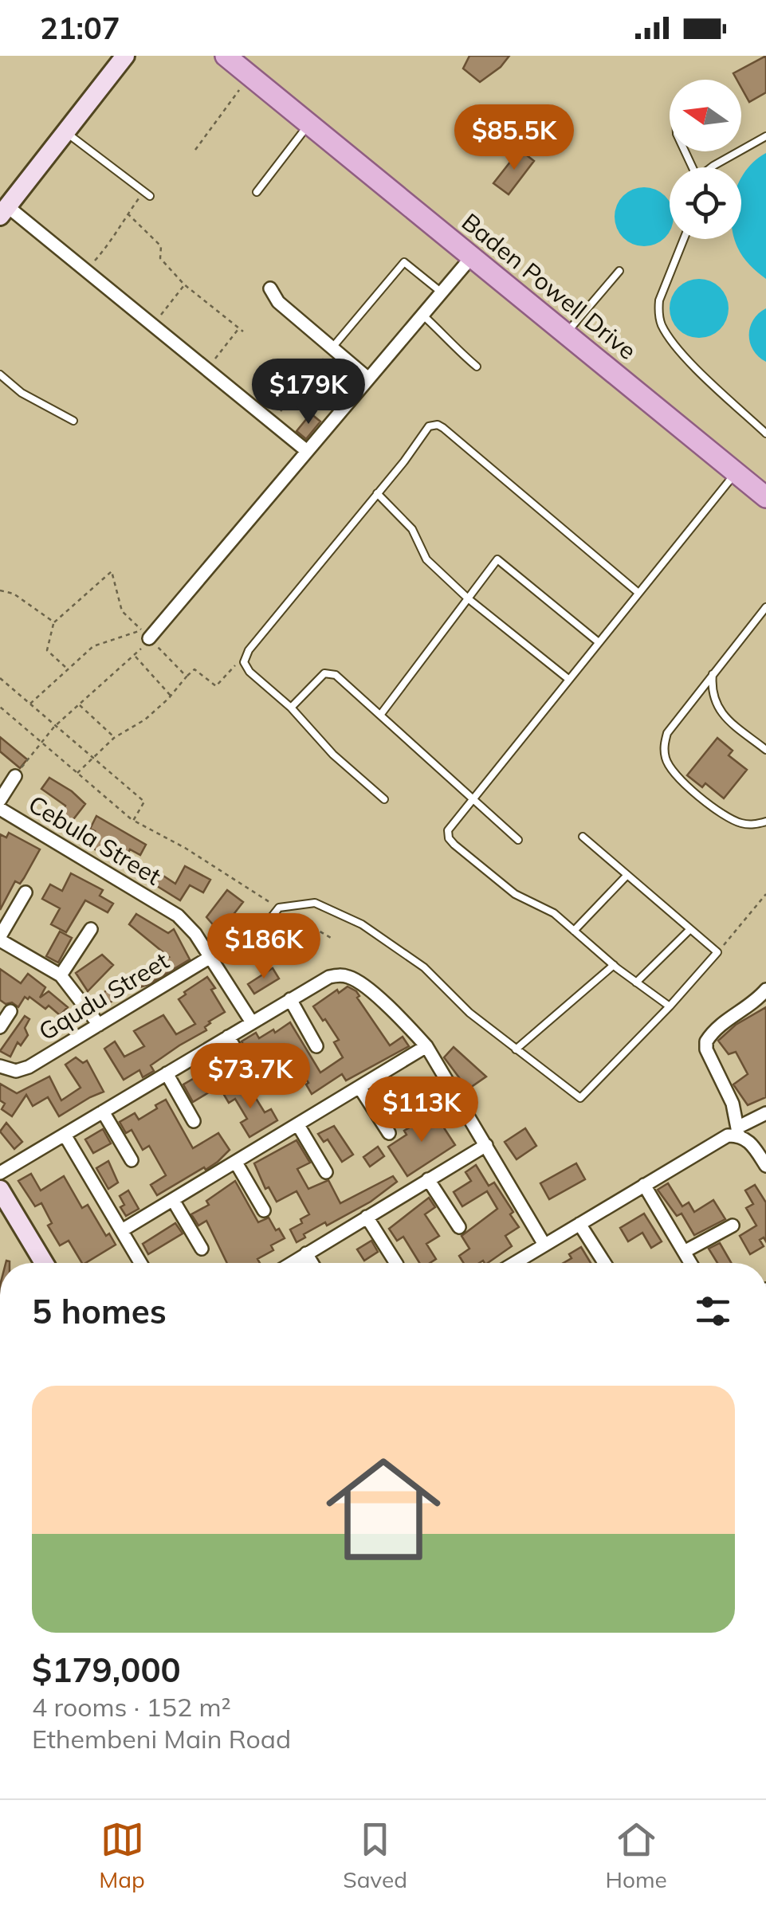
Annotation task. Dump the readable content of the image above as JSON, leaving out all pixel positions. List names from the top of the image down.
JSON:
{
  "streets": {
    "main road": ["Baden Powell Drive"],
    "street": ["Cebula Street", "Gqudu Street"]
  },
  "crossings": [
    ["Cebula Street", "Gqudu Street"]
  ],
  "north": "left",
  "page": {
    "status": "21:07",
    "price": [
      "$85.5K",
      "$179K",
      "$186K",
      "$73.7K",
      "$113K"
    ],
    "heading": "5 homes",
    "list": [
      {
        "name": "$179,000",
        "note": "4 rooms · 152 m² · Ethembeni Main Road"
      }
    ],
    "tabs": ["Map", "Saved", "Home"]
  }
}
